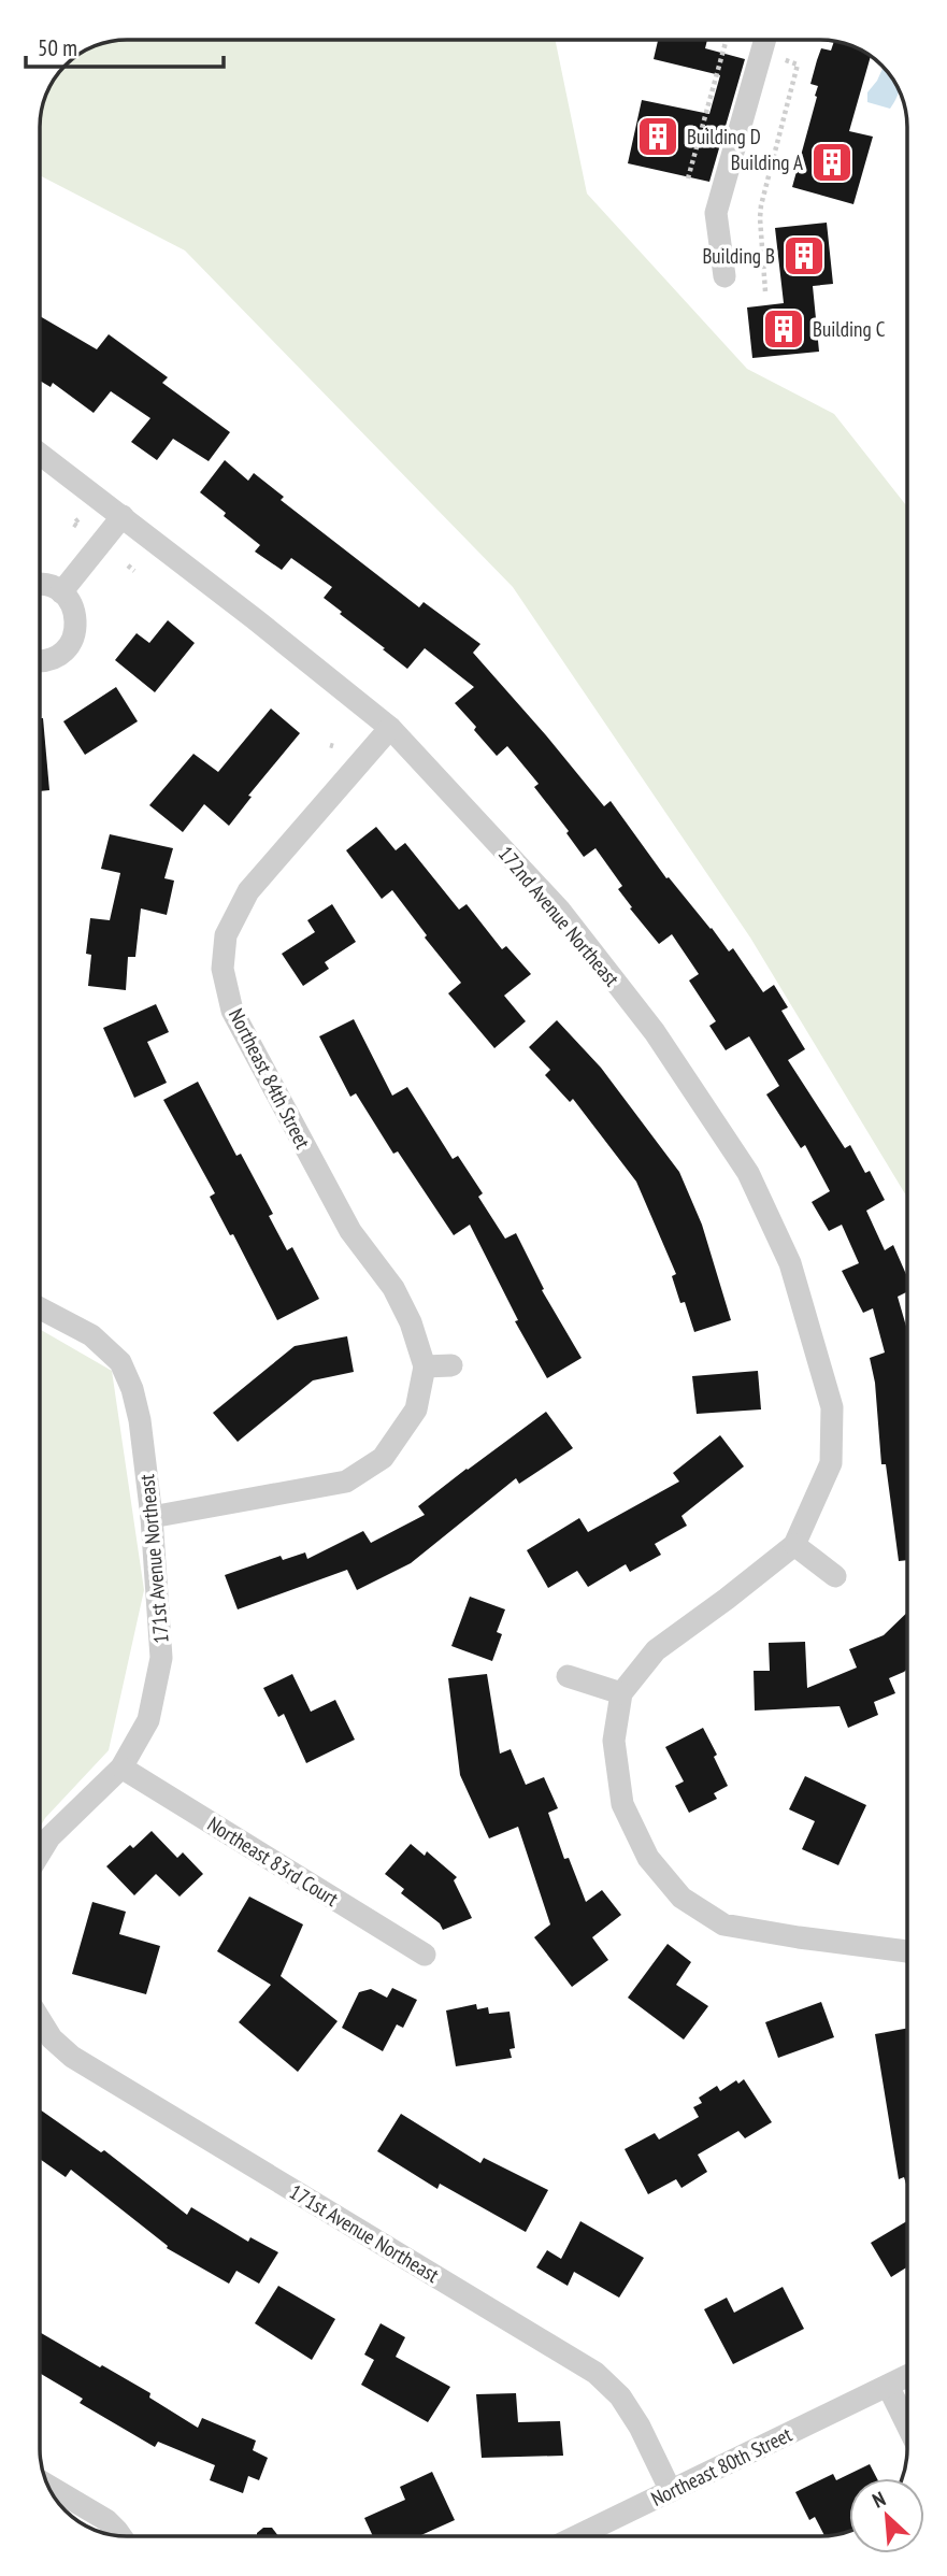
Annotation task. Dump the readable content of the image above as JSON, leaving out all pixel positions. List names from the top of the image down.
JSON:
{
  "streets": {
    "street": [
      "172nd Avenue Northeast",
      "Northeast 84th Street",
      "171st Avenue Northeast",
      "Northeast 83rd Court",
      "Northeast 80th Street"
    ]
  },
  "crossings": [
    ["172nd Avenue Northeast", "Northeast 84th Street"],
    ["Northeast 84th Street", "171st Avenue Northeast"],
    ["171st Avenue Northeast", "Northeast 83rd Court"],
    ["171st Avenue Northeast", "Northeast 80th Street"]
  ],
  "places": {
    "building": [
      "Building D",
      "Building A",
      "Building B",
      "Building C"
    ]
  },
  "scale_bar": "50 m",
  "north": "top left"
}
